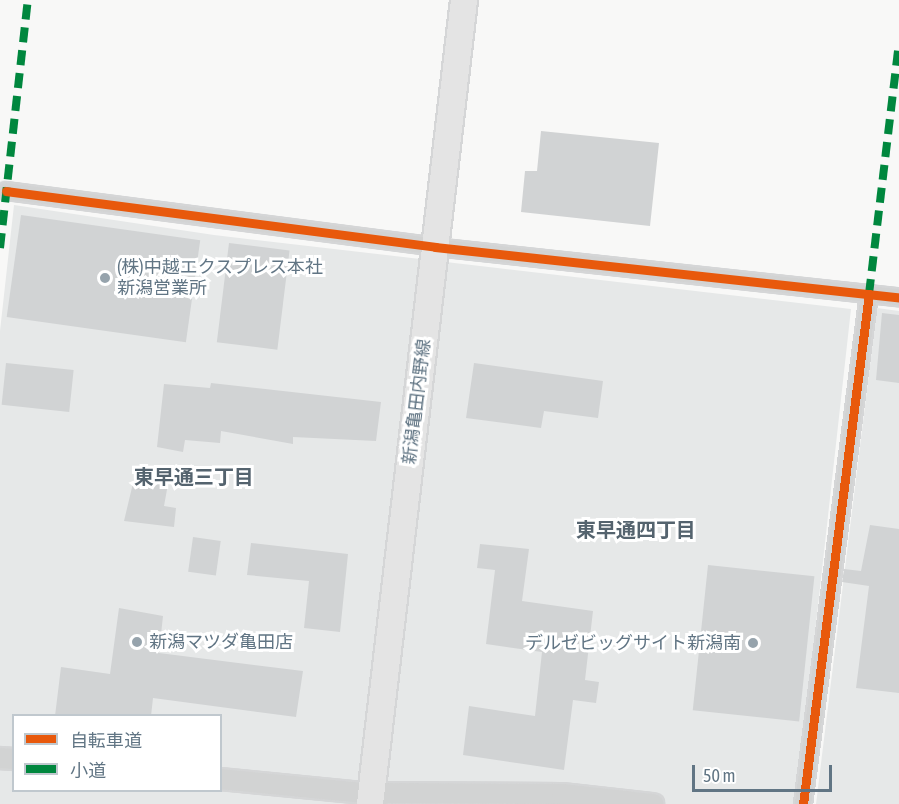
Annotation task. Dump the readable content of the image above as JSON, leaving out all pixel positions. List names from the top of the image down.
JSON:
{
  "streets": {
    "main road": ["新潟亀田内野線"]
  },
  "districts": ["東早通三丁目", "東早通四丁目"],
  "places": ["(株)中越エクスプレス本社 新潟営業所", "新潟マツダ亀田店", "デルゼビッグサイト新潟南"],
  "legend": ["自転車道", "小道"],
  "scale_bar": "50 m"
}
